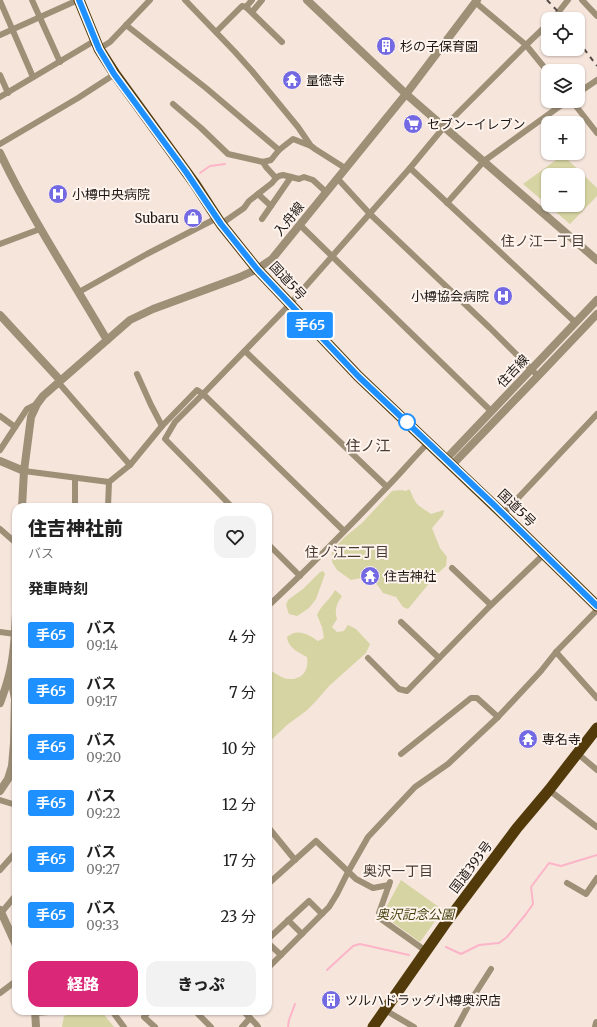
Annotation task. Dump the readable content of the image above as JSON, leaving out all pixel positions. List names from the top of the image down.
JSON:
{
  "streets": {
    "highway": ["国道5号", "国道393号"],
    "street": ["入舟線", "住吉線"]
  },
  "crossings": [
    ["入舟線", "国道5号"],
    ["国道5号", "住吉線"]
  ],
  "districts": [
    "住ノ江一丁目",
    "住ノ江",
    "住ノ江二丁目",
    "奥沢一丁目"
  ],
  "parks": ["奥沢記念公園"],
  "places": {
    "building": ["杉の子保育園", "ツルハドラッグ小樽奥沢店"],
    "temple": ["量徳寺", "住吉神社", "専名寺"],
    "supermarket": ["セブン-イレブン"],
    "hospital": ["小樽中央病院", "小樽協会病院"],
    "shop": ["Subaru"]
  },
  "lines": ["bus line 手65"],
  "page": {
    "on_map": "手65",
    "map_buttons": ["+", "−"],
    "heading": [
      ["住吉神社前", "バス"],
      "発車時刻"
    ],
    "list": [
      {
        "mark": "手65",
        "name": "バス",
        "note": "09:14",
        "value": "4 分"
      },
      {
        "mark": "手65",
        "name": "バス",
        "note": "09:17",
        "value": "7 分"
      },
      {
        "mark": "手65",
        "name": "バス",
        "note": "09:20",
        "value": "10 分"
      },
      {
        "mark": "手65",
        "name": "バス",
        "note": "09:22",
        "value": "12 分"
      },
      {
        "mark": "手65",
        "name": "バス",
        "note": "09:27",
        "value": "17 分"
      },
      {
        "mark": "手65",
        "name": "バス",
        "note": "09:33",
        "value": "23 分"
      }
    ],
    "buttons": ["経路", "きっぷ"]
  }
}
